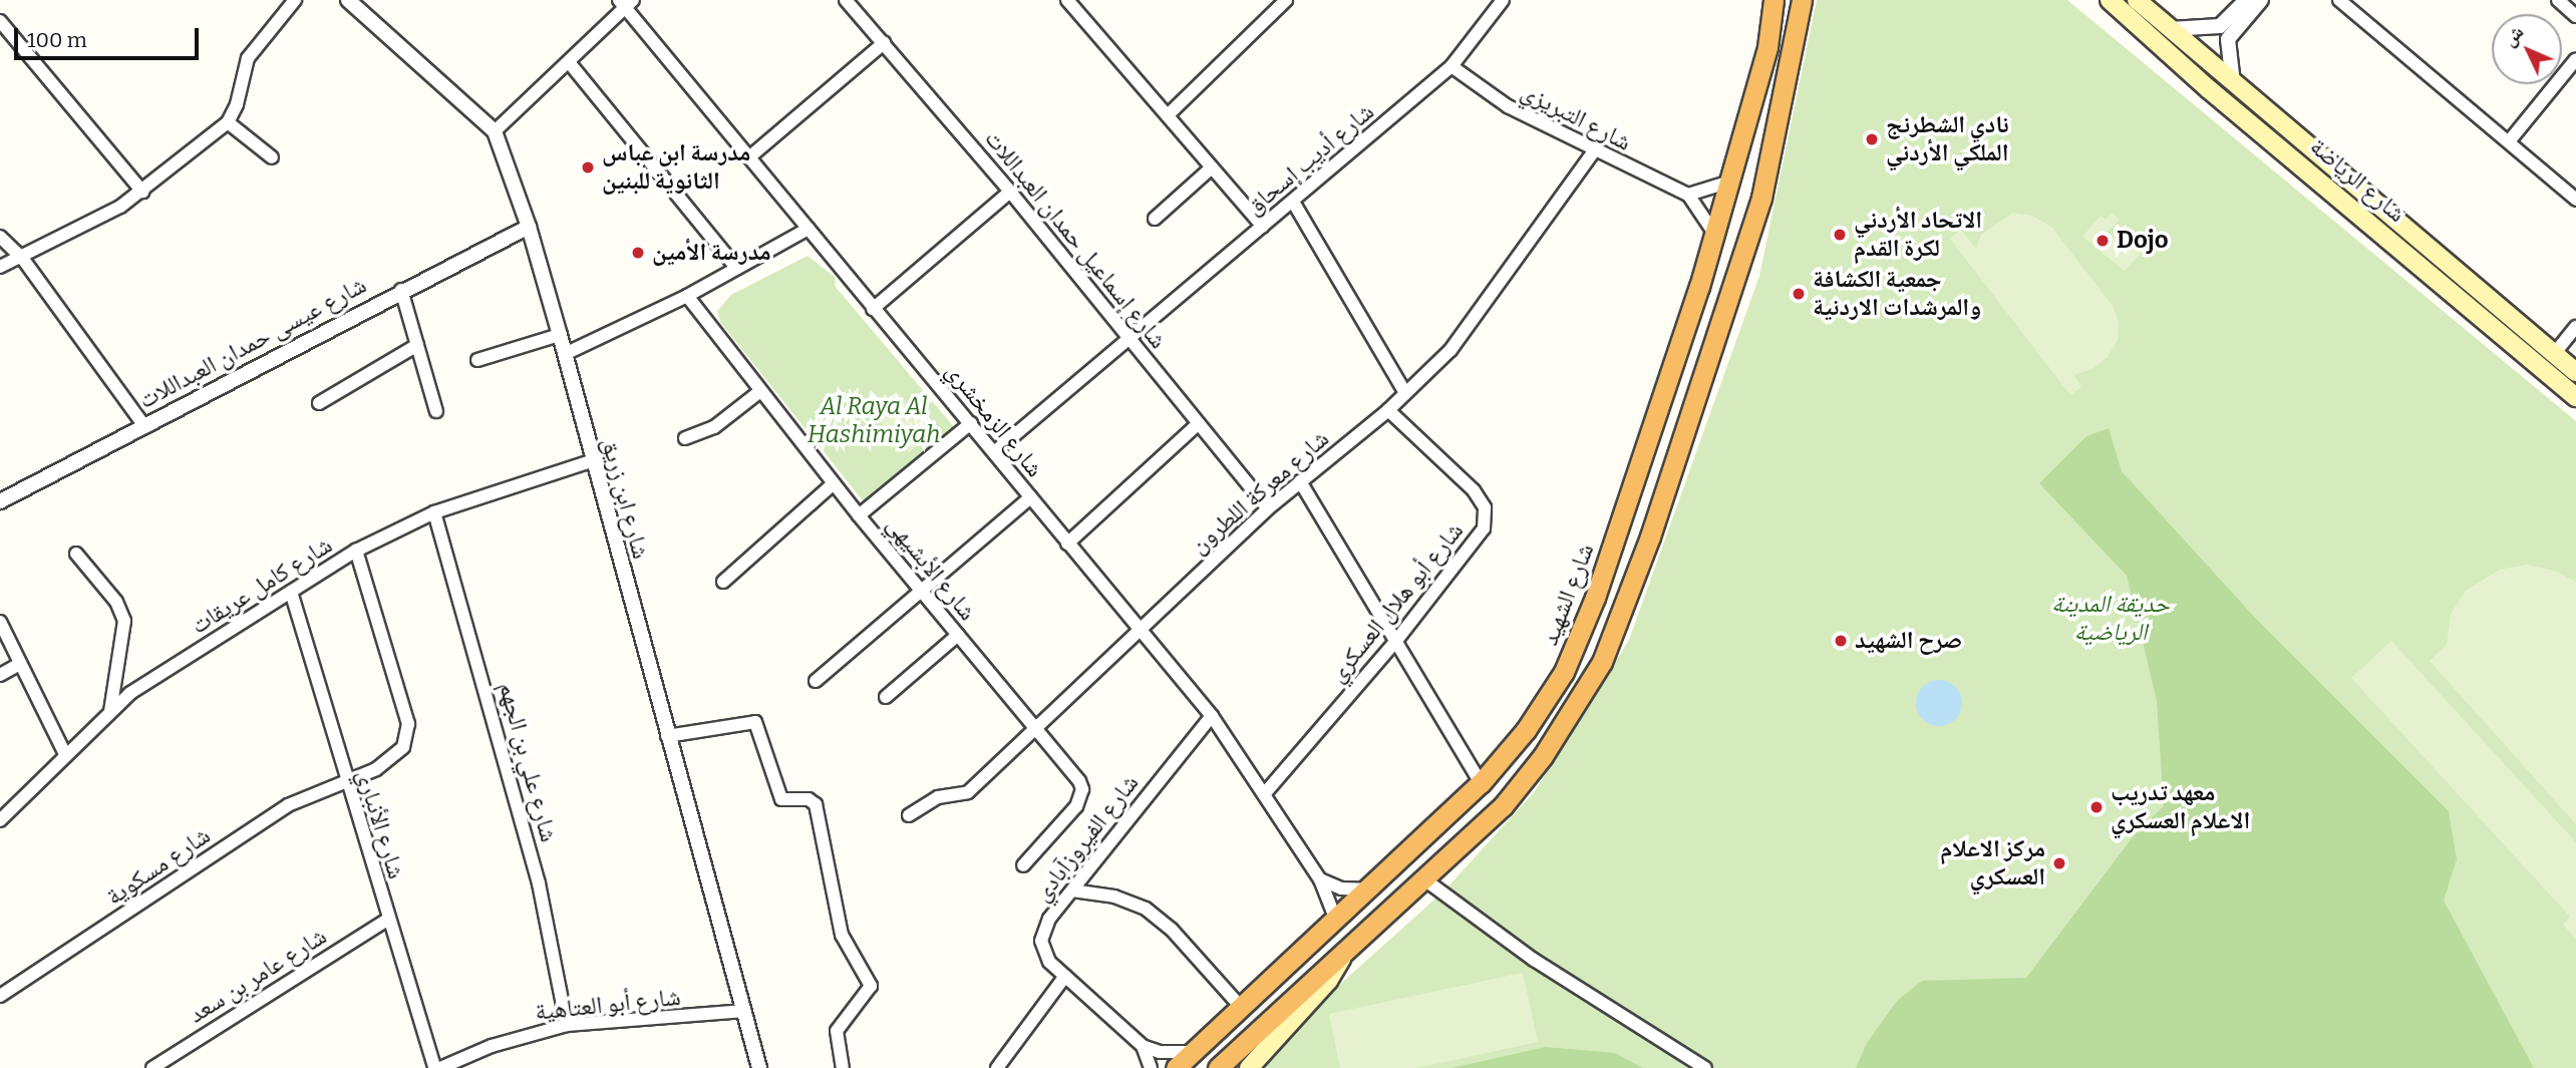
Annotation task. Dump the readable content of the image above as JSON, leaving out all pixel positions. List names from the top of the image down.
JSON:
{
  "streets": {
    "highway": ["شارع الشهيد"],
    "main road": ["شارع الرياضة"],
    "street": [
      "شارع التبريزي",
      "شارع أديب إسحاق",
      "شارع إسماعيل حمدان العبداللات",
      "شارع عيسى حمدان العبداللات",
      "شارع الزمخشري",
      "شارع معركة اللطرون",
      "شارع ابن زريق",
      "شارع الأبشيهي",
      "شارع كامل عريقات",
      "شارع أبو هلال العسكري",
      "شارع علي بن الجهم",
      "شارع الأنباري",
      "شارع الفيروزآبادي",
      "شارع مسكوية",
      "شارع عامر بن سعد",
      "شارع أبو العتاهية"
    ]
  },
  "crossings": [
    ["شارع التبريزي", "شارع أديب إسحاق"],
    ["شارع التبريزي", "شارع معركة اللطرون"],
    ["شارع أديب إسحاق", "شارع إسماعيل حمدان العبداللات"],
    ["شارع أديب إسحاق", "شارع الزمخشري"],
    ["شارع إسماعيل حمدان العبداللات", "شارع معركة اللطرون"],
    ["شارع عيسى حمدان العبداللات", "شارع ابن زريق"],
    ["شارع الزمخشري", "شارع معركة اللطرون"],
    ["شارع الزمخشري", "شارع الشهيد"],
    ["شارع الزمخشري", "شارع أبو هلال العسكري"],
    ["شارع الزمخشري", "شارع الفيروزآبادي"],
    ["شارع معركة اللطرون", "شارع الأبشيهي"],
    ["شارع معركة اللطرون", "شارع أبو هلال العسكري"],
    ["شارع ابن زريق", "شارع كامل عريقات"],
    ["شارع ابن زريق", "شارع أبو العتاهية"],
    ["شارع كامل عريقات", "شارع علي بن الجهم"],
    ["شارع كامل عريقات", "شارع الأنباري"],
    ["شارع كامل عريقات", "شارع مسكوية"],
    ["شارع علي بن الجهم", "شارع أبو العتاهية"],
    ["شارع الأنباري", "شارع مسكوية"],
    ["شارع الأنباري", "شارع عامر بن سعد"]
  ],
  "parks": ["Al Raya Al Hashimiyah", "حديقة المدينة الرياضية"],
  "places": [
    "نادي الشطرنج الملكي الأردني",
    "مدرسة ابن عباس الثانوية للبنين",
    "الاتحاد الأردني لكرة القدم",
    "Dojo",
    "مدرسة الأمين",
    "جمعية الكشافة والمرشدات الاردنية",
    "صرح الشهيد",
    "معهد تدريب الاعلام العسكري",
    "مركز الاعلام العسكري"
  ],
  "scale_bar": "100 m",
  "north": "top left"
}
